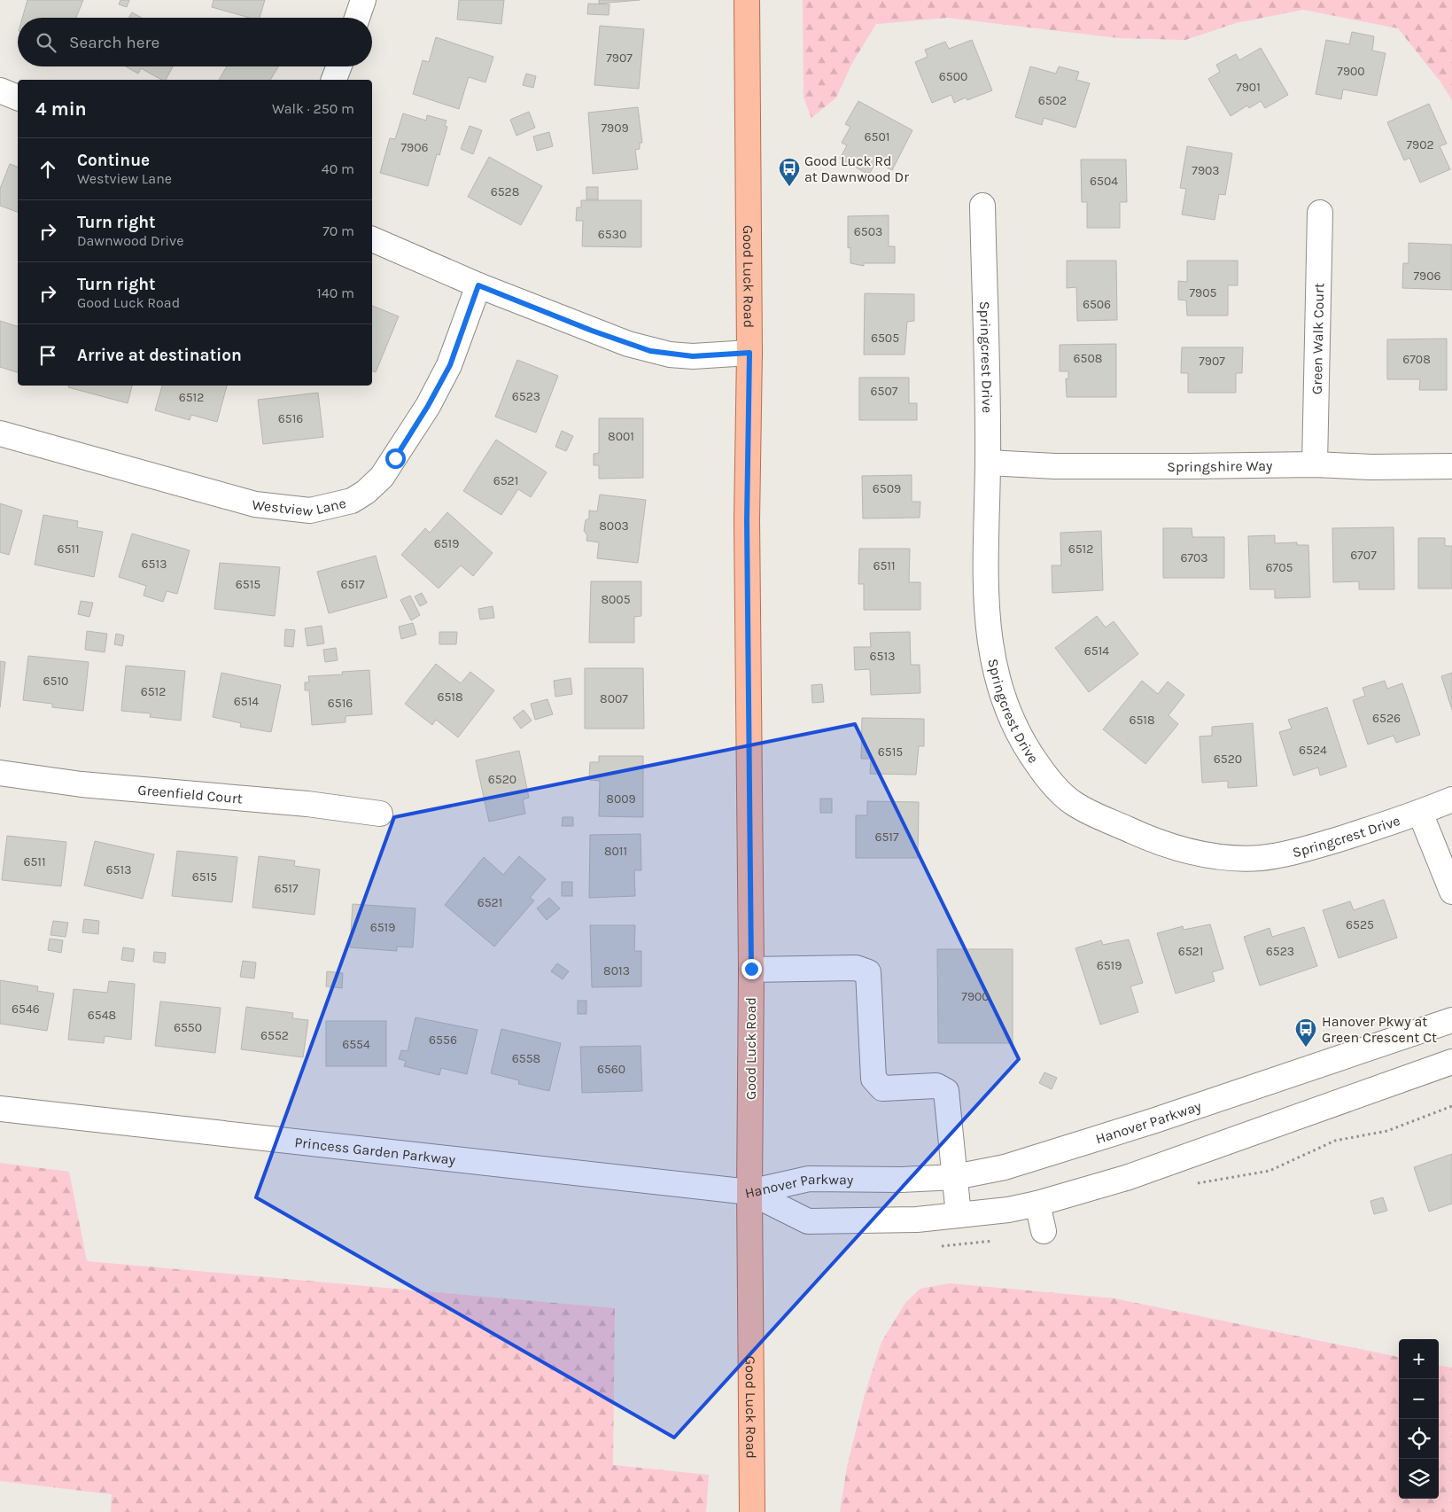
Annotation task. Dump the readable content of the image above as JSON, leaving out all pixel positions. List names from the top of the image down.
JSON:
{
  "streets": {
    "main road": ["Good Luck Road"],
    "street": [
      "Green Walk Court",
      "Springcrest Drive",
      "Springshire Way",
      "Westview Lane",
      "Greenfield Court",
      "Hanover Parkway",
      "Princess Garden Parkway"
    ]
  },
  "crossings": [
    ["Good Luck Road", "Hanover Parkway"],
    ["Good Luck Road", "Princess Garden Parkway"],
    ["Green Walk Court", "Springshire Way"],
    ["Springcrest Drive", "Springshire Way"],
    ["Hanover Parkway", "Princess Garden Parkway"]
  ],
  "places": {
    "bus stop": ["Good Luck Rd at Dawnwood Dr", "Hanover Pkwy at Green Crescent Ct"]
  },
  "house_numbers": [
    "7907",
    "7900",
    "6500",
    "7901",
    "6502",
    "7909",
    "6501",
    "7902",
    "7906",
    "7903",
    "6504",
    "6528",
    "6503",
    "6530",
    "7906",
    "7905",
    "6506",
    "6505",
    "6508",
    "6708",
    "7907",
    "6507",
    "6523",
    "6512",
    "6516",
    "8001",
    "6521",
    "6509",
    "8003",
    "6519",
    "6511",
    "6512",
    "6707",
    "6703",
    "6513",
    "6511",
    "6705",
    "6515",
    "6517",
    "8005",
    "6514",
    "6513",
    "6510",
    "6512",
    "6518",
    "8007",
    "6514",
    "6516",
    "6526",
    "6518",
    "6524",
    "6515",
    "6520",
    "6520",
    "8009",
    "6517",
    "8011",
    "6511",
    "6513",
    "6515",
    "6517",
    "6521",
    "6525",
    "6519",
    "6521",
    "6523",
    "6519",
    "8013",
    "7900",
    "6546",
    "6548",
    "6550",
    "6552",
    "6556",
    "6554",
    "6558",
    "6560"
  ],
  "page": {
    "search": "Search here",
    "heading": ["4 min", "Walk · 250 m"],
    "list": [
      ["Continue", "Westview Lane", "40 m"],
      ["Turn right", "Dawnwood Drive", "70 m"],
      ["Turn right", "Good Luck Road", "140 m"],
      "Arrive at destination"
    ],
    "map_buttons": ["+", "−"]
  }
}
